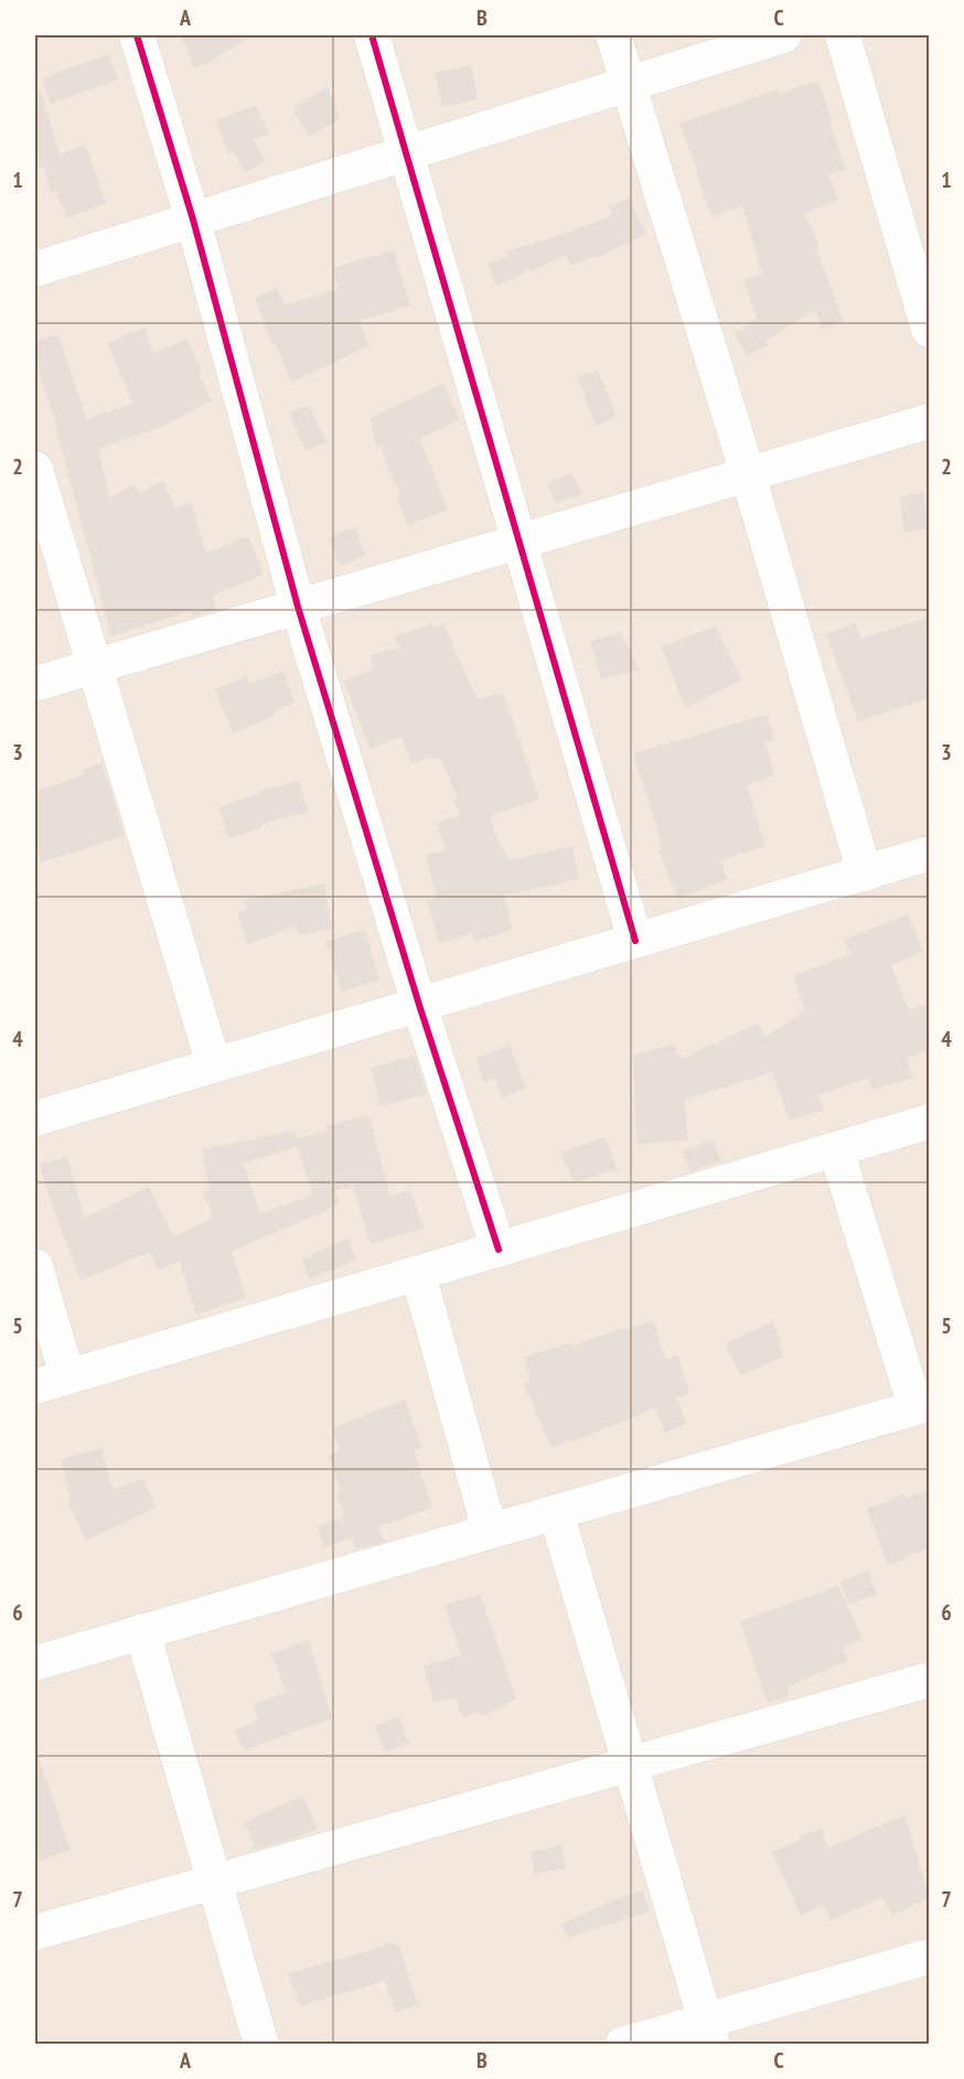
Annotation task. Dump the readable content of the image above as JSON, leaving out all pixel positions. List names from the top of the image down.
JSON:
{
  "grid": {
    "columns": ["A", "B", "C"],
    "rows": [
      "1",
      "2",
      "3",
      "4",
      "5",
      "6",
      "7"
    ]
  }
}
